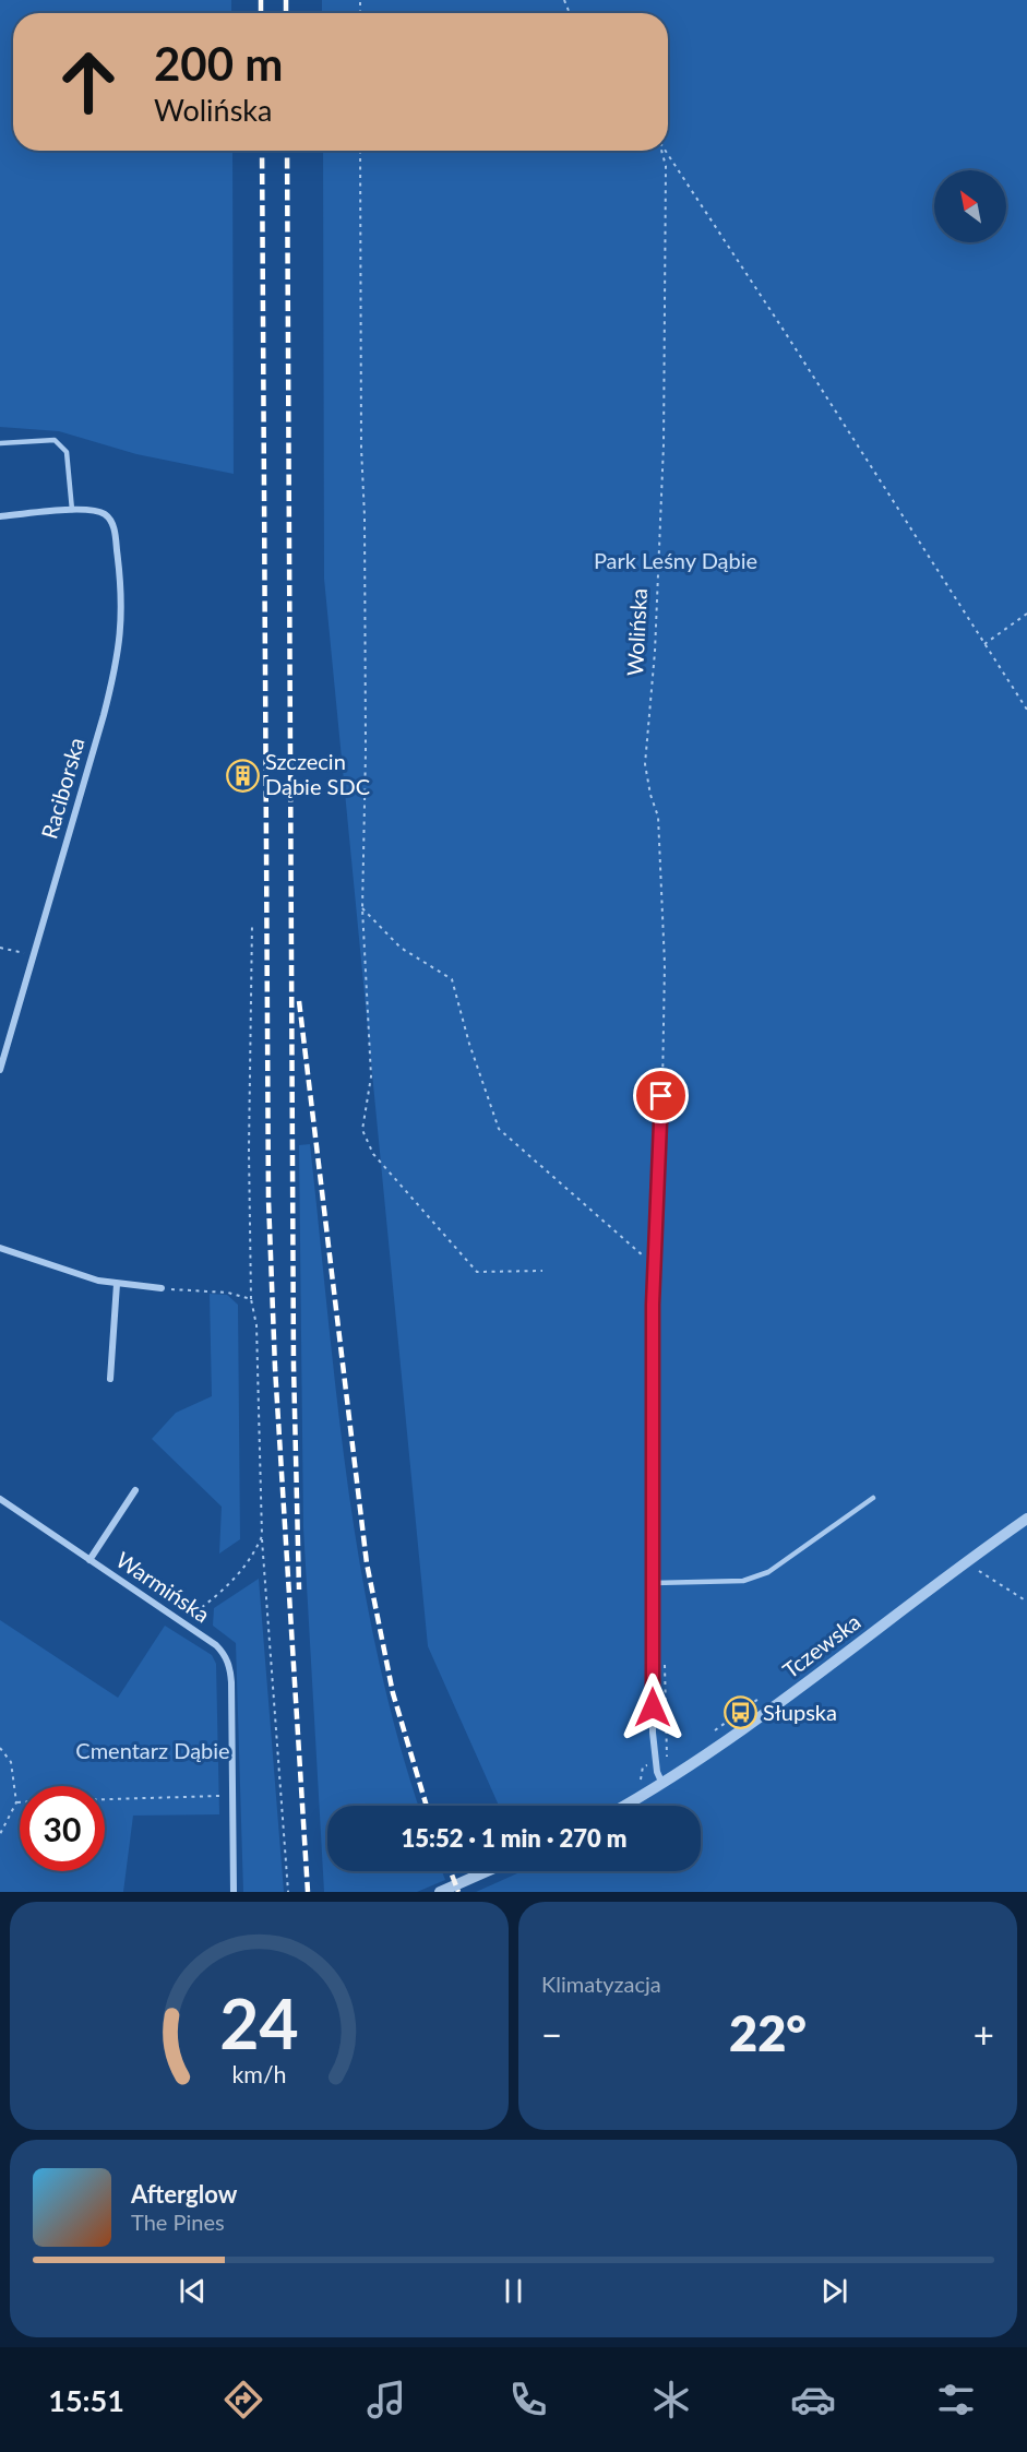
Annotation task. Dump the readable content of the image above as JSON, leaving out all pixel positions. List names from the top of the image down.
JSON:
{
  "streets": {
    "street": ["Raciborska", "Warmińska", "Tczewska"],
    "path": ["Wolińska"]
  },
  "parks": ["Park Leśny Dąbie", "Cmentarz Dąbie"],
  "places": {
    "building": ["Szczecin Dąbie SDC"],
    "bus stop": ["Słupska"]
  },
  "north": "top left",
  "page": {
    "turn": ["200 m", "Wolińska"],
    "limit": "30",
    "trip": "15:52 · 1 min · 270 m",
    "tile": "Klimatyzacja",
    "heat": ["−", "22°", "+"],
    "song": ["Afterglow", "The Pines"],
    "tabs": "15:51",
    "gauge": ["24", "km/h"]
  }
}
